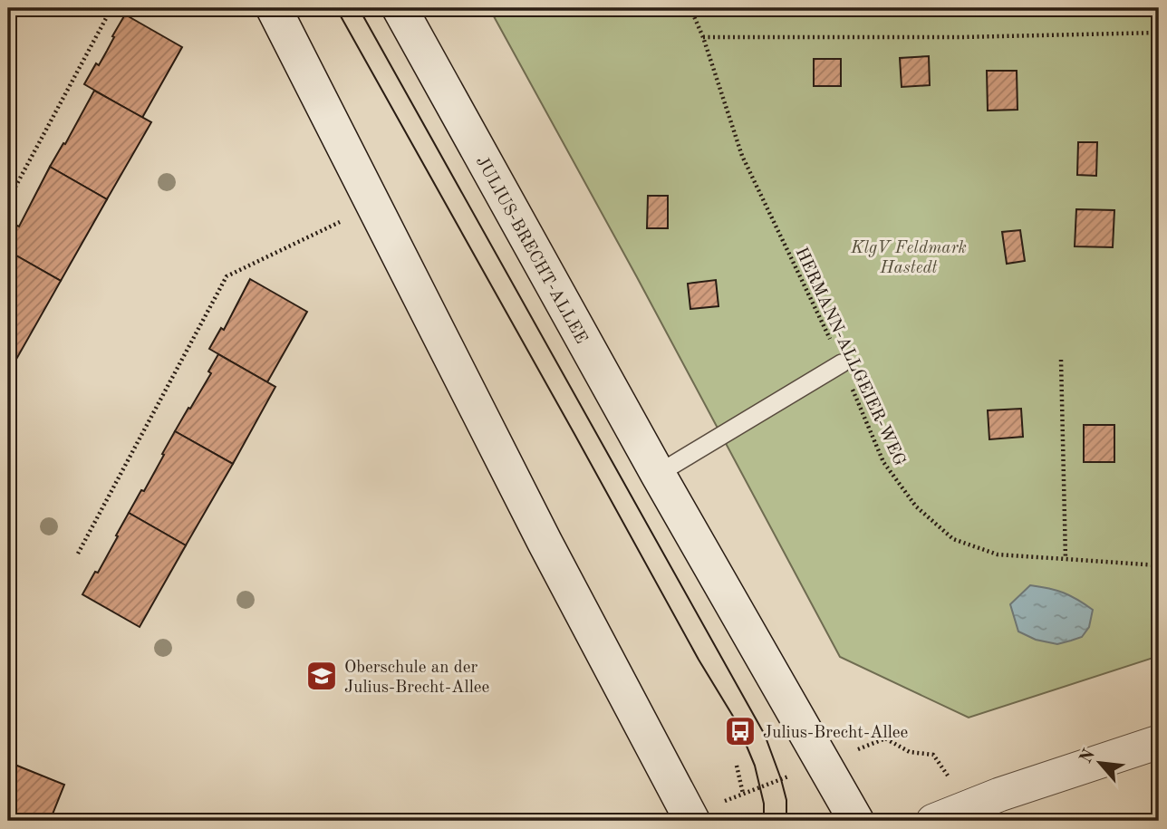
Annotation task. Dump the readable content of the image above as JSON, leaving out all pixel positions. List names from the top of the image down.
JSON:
{
  "streets": {
    "main road": ["JULIUS-BRECHT-ALLEE"],
    "path": ["HERMANN-ALLGEIER-WEG"]
  },
  "parks": ["KlgV Feldmark Hastedt"],
  "places": {
    "school or university": ["Oberschule an der Julius-Brecht-Allee"],
    "bus stop": ["Julius-Brecht-Allee"]
  },
  "north": "top left"
}
